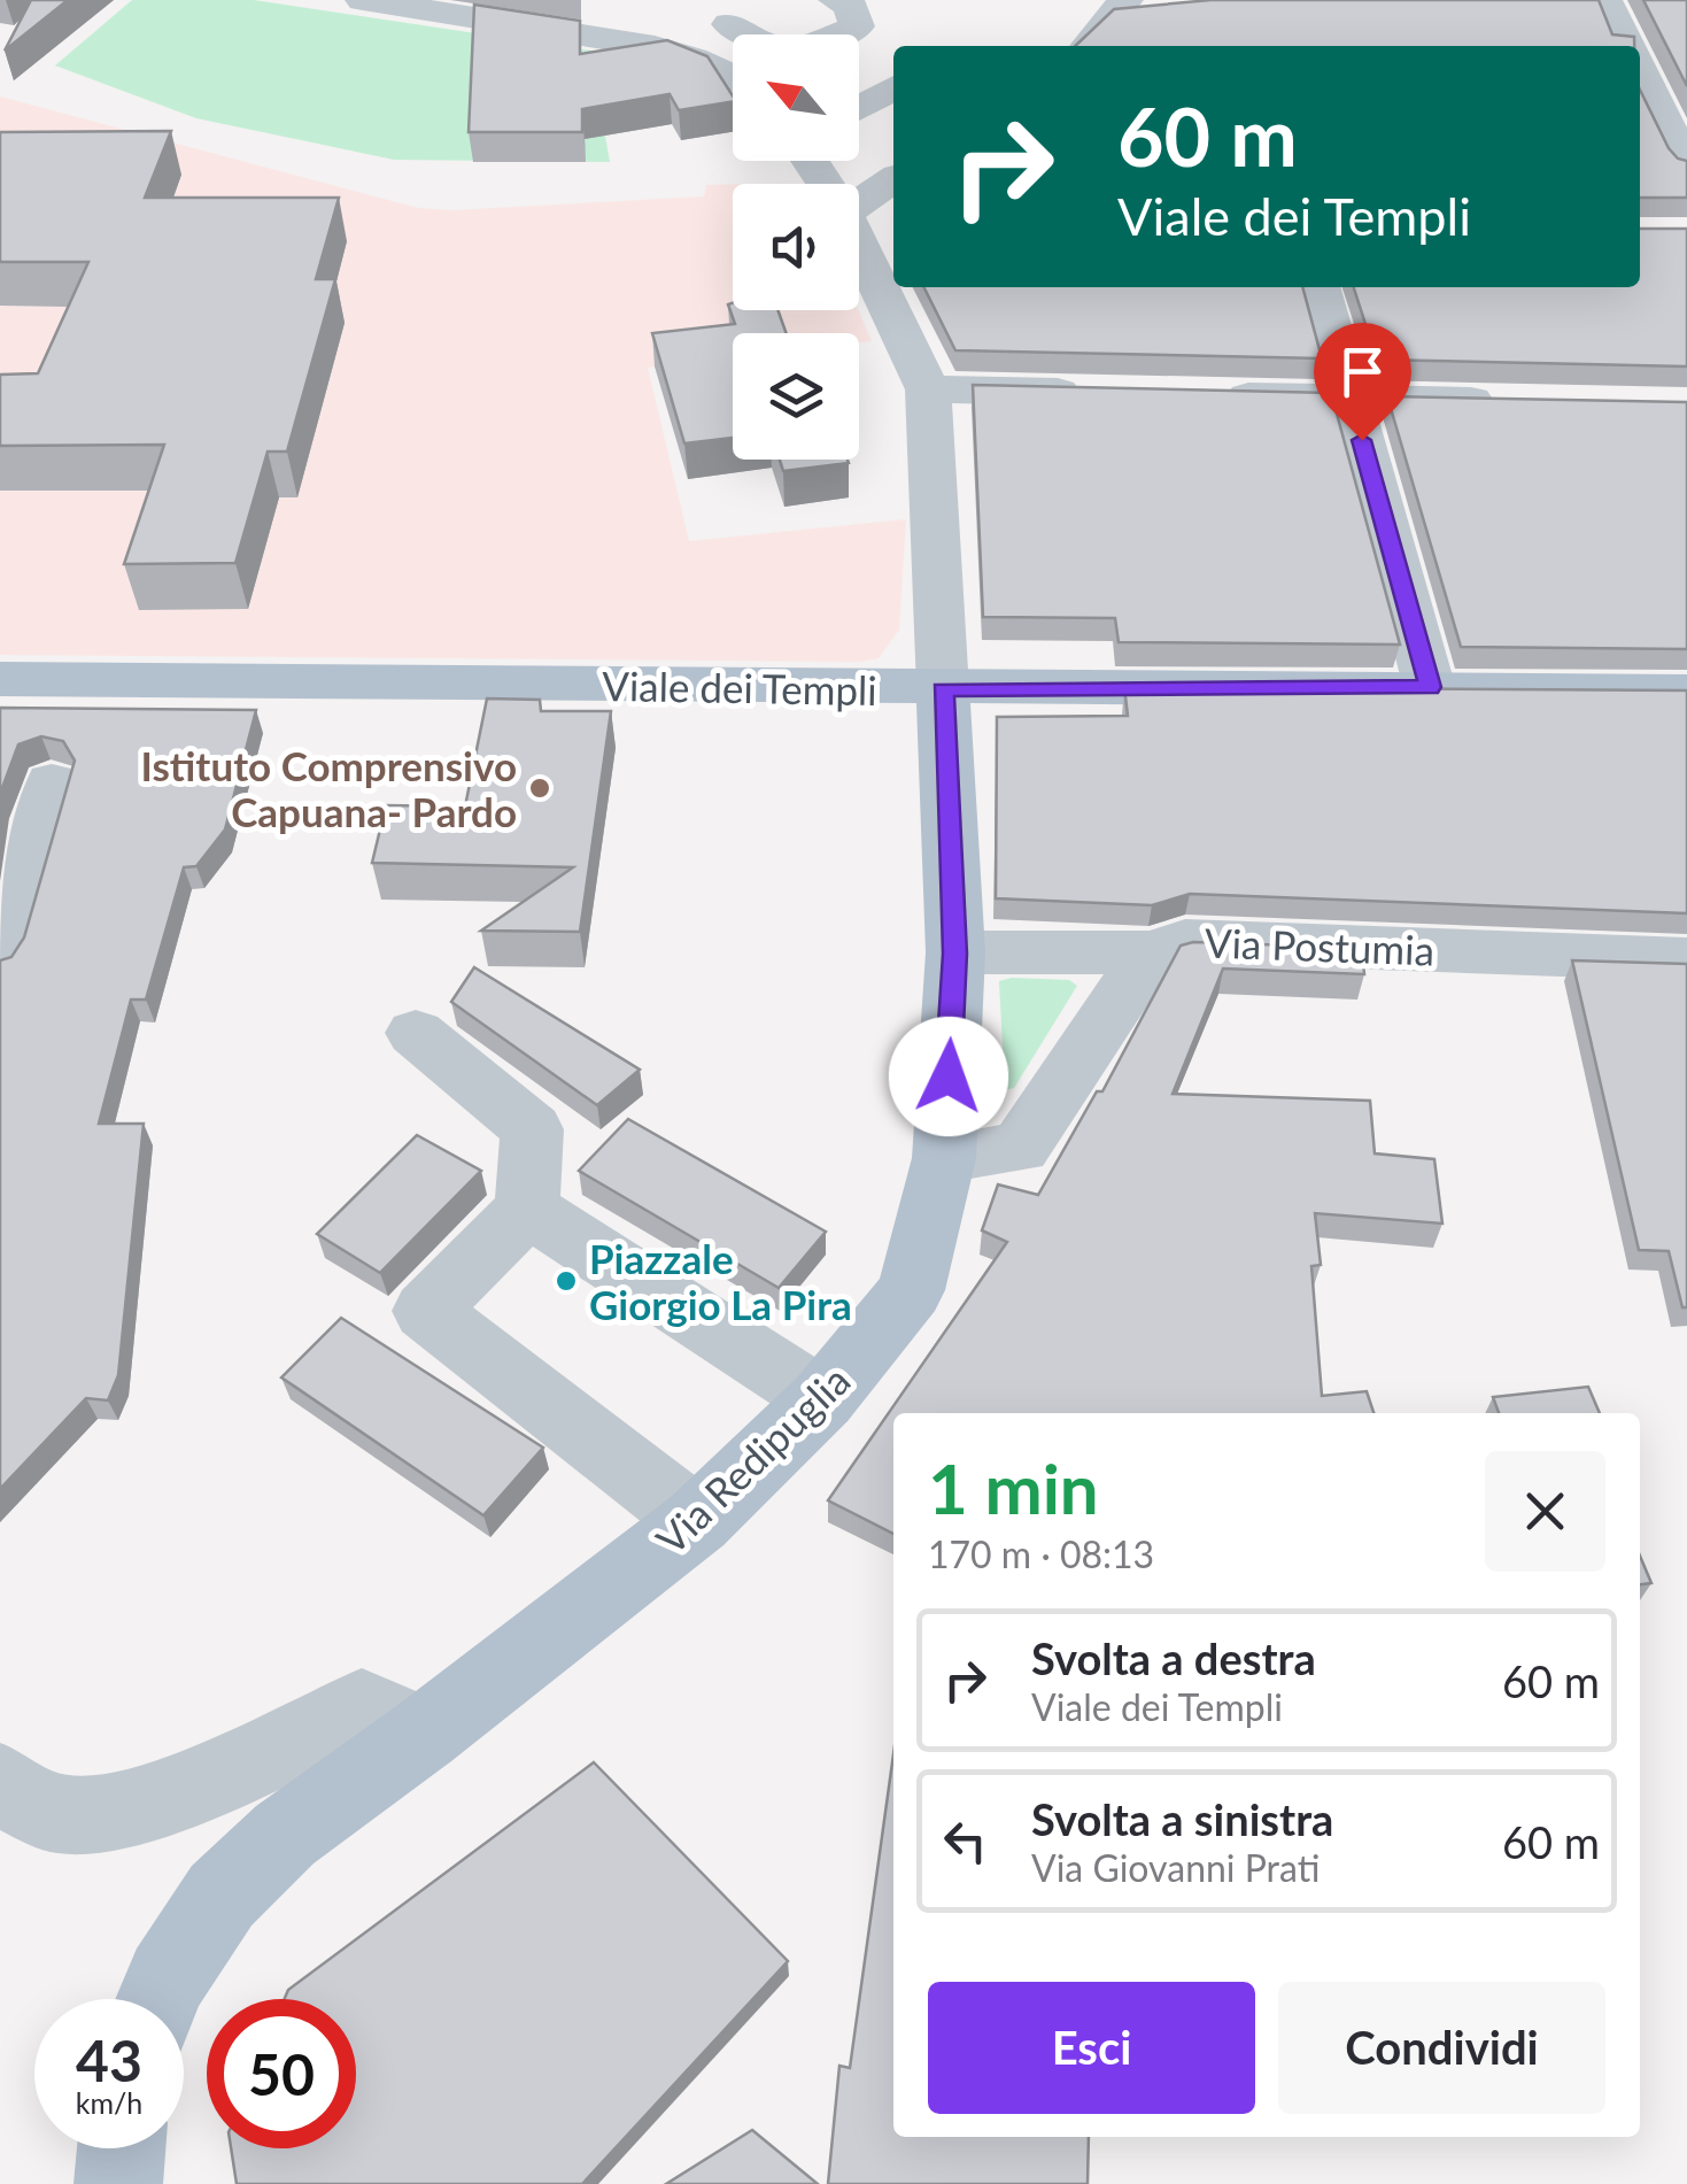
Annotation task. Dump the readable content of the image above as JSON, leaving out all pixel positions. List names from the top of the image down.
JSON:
{
  "streets": {
    "main road": ["Viale dei Templi", "Via Redipuglia"],
    "street": ["Via Postumia"]
  },
  "crossings": [
    ["Viale dei Templi", "Via Redipuglia"],
    ["Via Postumia", "Via Redipuglia"]
  ],
  "places": ["Istituto Comprensivo Capuana- Pardo", "Piazzale Giorgio La Pira"],
  "north": "top left",
  "page": {
    "turn": ["60 m", "Viale dei Templi"],
    "heading": ["1 min", "170 m · 08:13"],
    "list": [
      {
        "name": "Svolta a destra",
        "note": "Viale dei Templi",
        "value": "60 m"
      },
      {
        "name": "Svolta a sinistra",
        "note": "Via Giovanni Prati",
        "value": "60 m"
      }
    ],
    "buttons": ["Esci", "Condividi"],
    "speed": "43 km/h",
    "limit": "50"
  }
}
